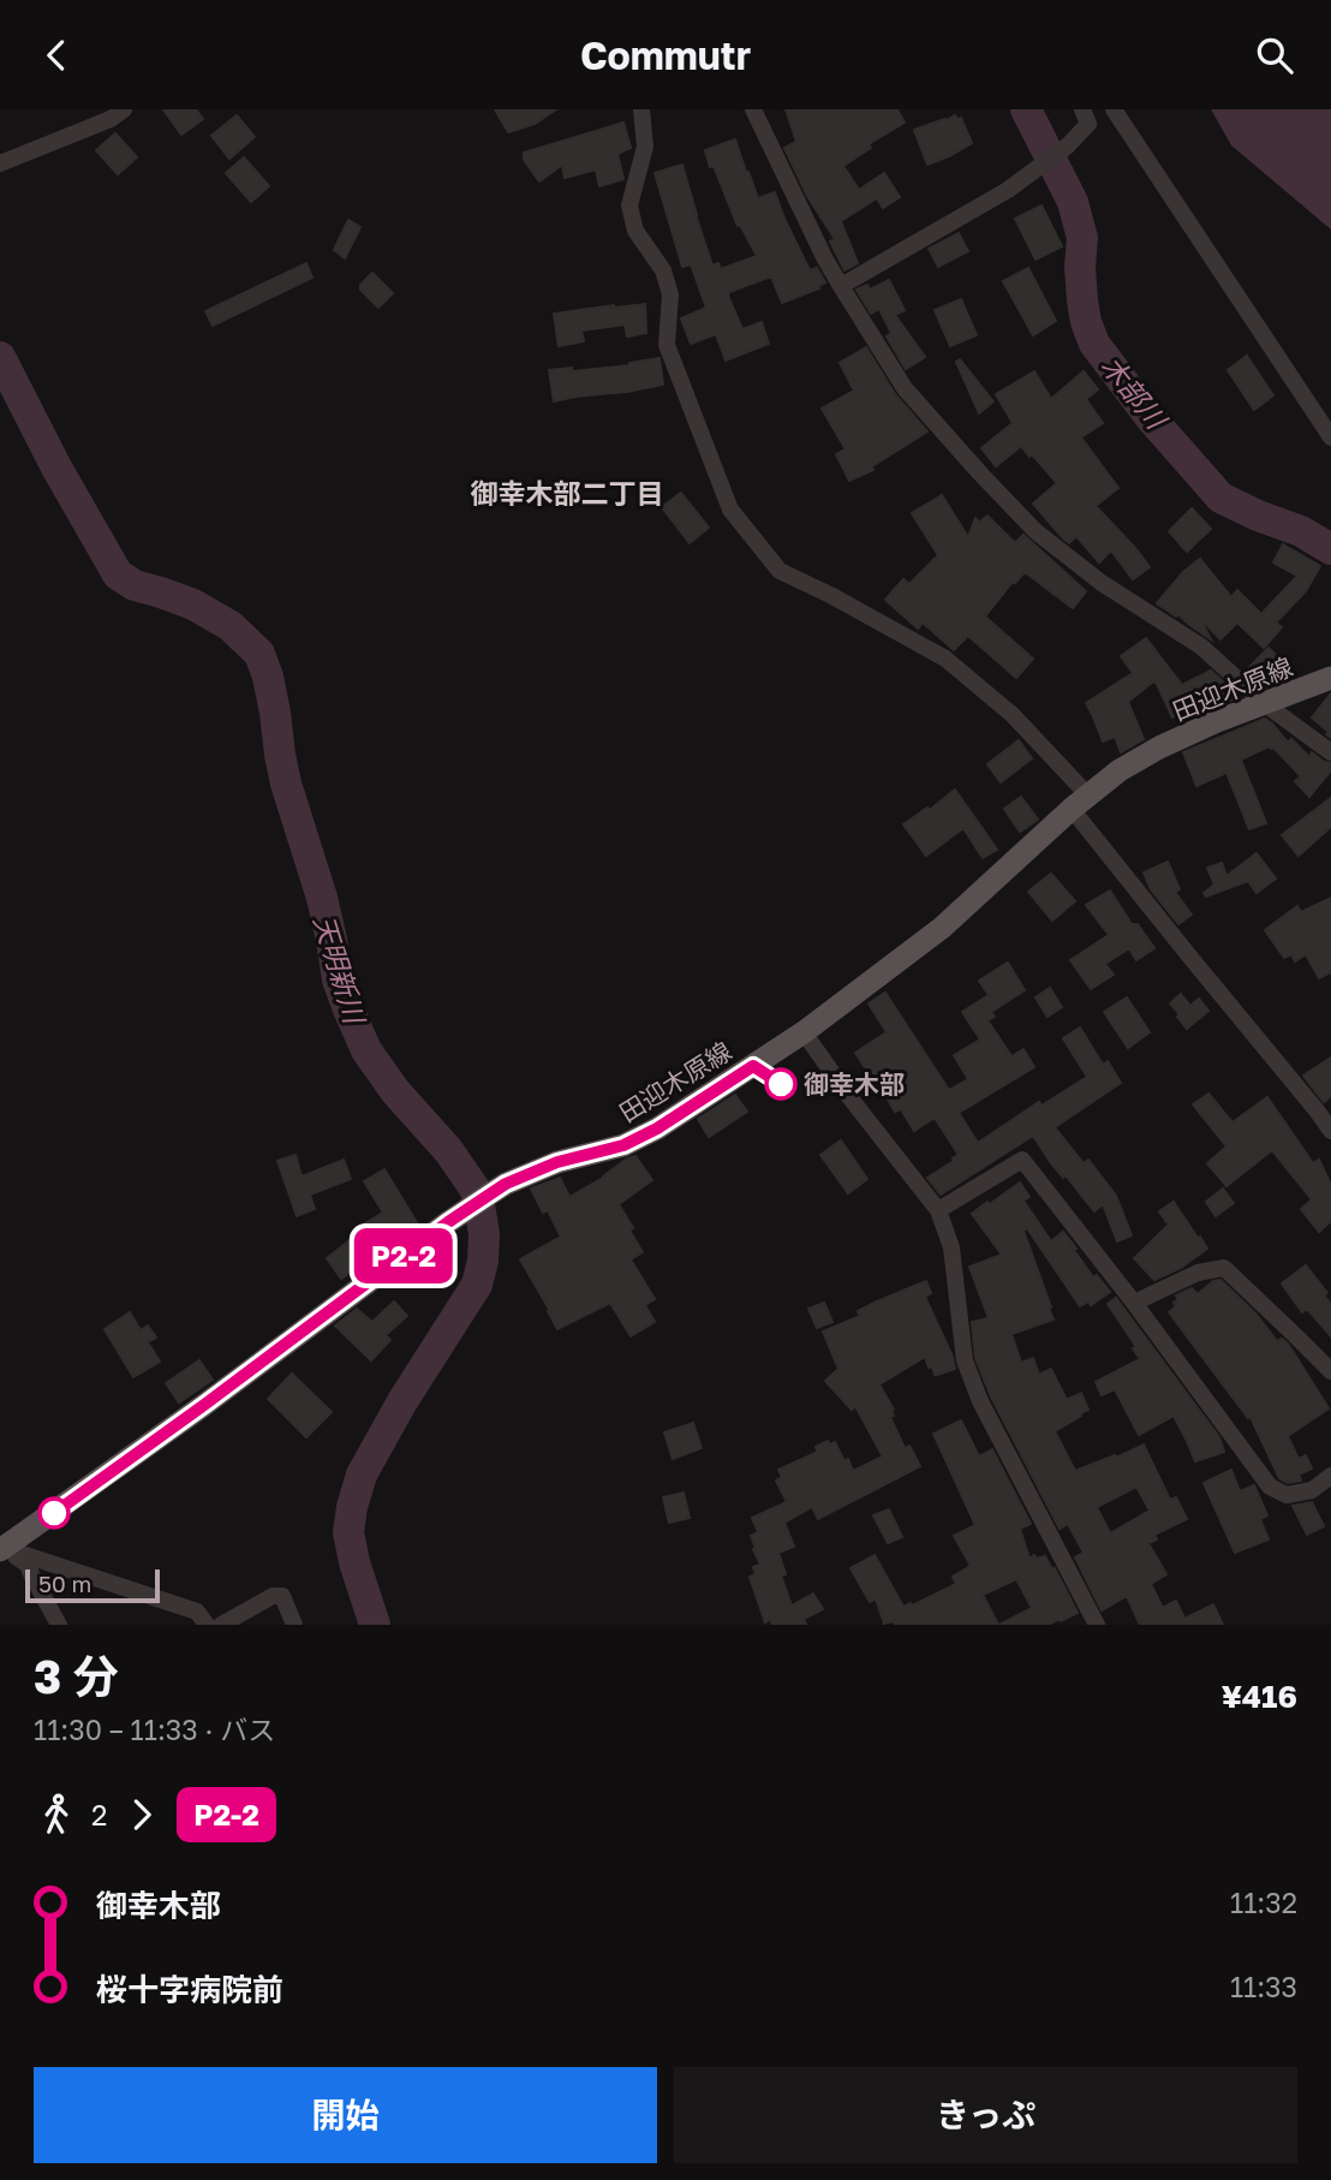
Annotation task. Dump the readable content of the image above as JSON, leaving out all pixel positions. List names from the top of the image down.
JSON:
{
  "streets": {
    "main road": ["田迎木原線"]
  },
  "districts": ["御幸木部二丁目"],
  "water": ["木部川", "天明新川"],
  "places": ["御幸木部"],
  "lines": ["bus line P2-2"],
  "scale_bar": "50 m",
  "page": {
    "header": "Commutr",
    "on_map": "P2-2",
    "scale": "50 m",
    "heading": ["3 分", "11:30 – 11:33 · バス", "¥416"],
    "legs": ["2", "P2-2"],
    "list": [
      {
        "name": "御幸木部",
        "value": "11:32"
      },
      {
        "name": "桜十字病院前",
        "value": "11:33"
      }
    ],
    "buttons": ["開始", "きっぷ"]
  }
}
